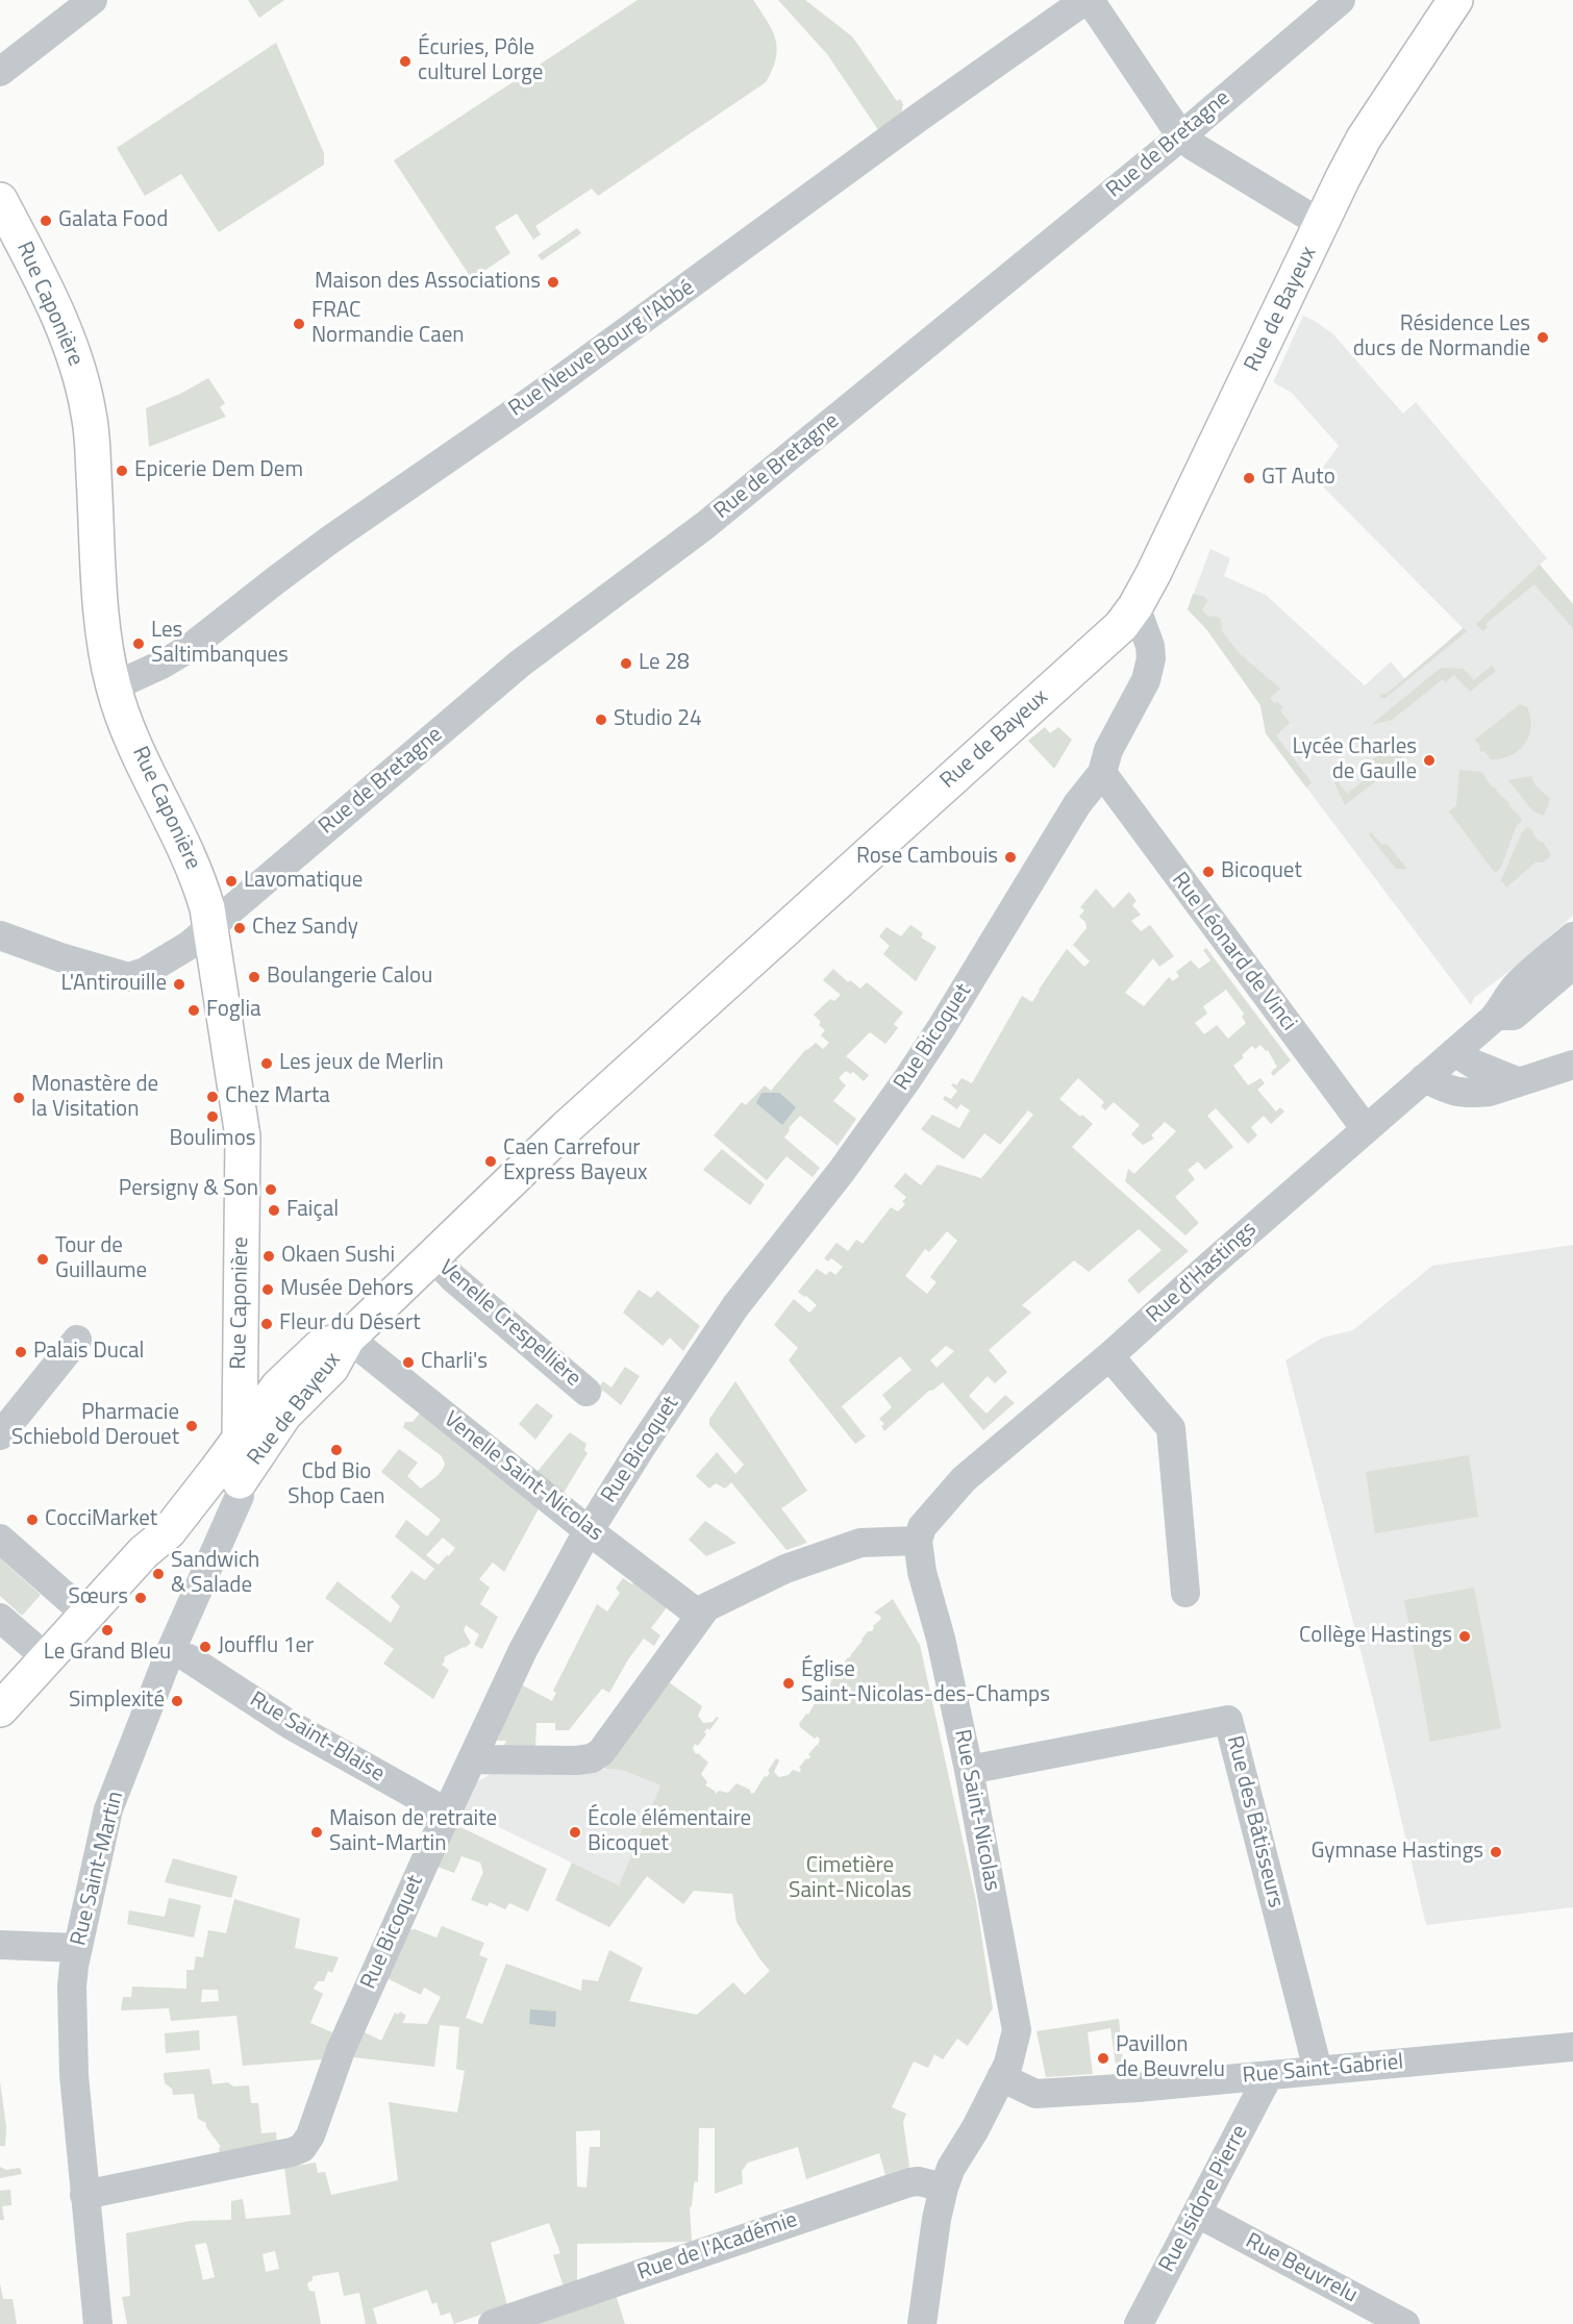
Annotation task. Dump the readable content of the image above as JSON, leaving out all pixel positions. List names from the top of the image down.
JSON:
{
  "streets": {
    "main road": ["Rue Caponière", "Rue de Bayeux"],
    "street": [
      "Rue de Bretagne",
      "Rue Neuve Bourg l'Abbé",
      "Rue Léonard de Vinci",
      "Rue Bicoquet",
      "Rue d'Hastings",
      "Venelle Crespellière",
      "Venelle Saint-Nicolas",
      "Rue Saint-Blaise",
      "Rue Saint-Nicolas",
      "Rue des Bâtisseurs",
      "Rue Saint-Martin",
      "Rue Saint-Gabriel",
      "Rue Isidore Pierre",
      "Rue de l'Académie",
      "Rue Beuvrelu"
    ]
  },
  "crossings": [
    ["Rue de Bretagne", "Rue Caponière"],
    ["Rue de Bretagne", "Rue Neuve Bourg l'Abbé"],
    ["Rue Caponière", "Rue de Bayeux"],
    ["Rue Caponière", "Rue Neuve Bourg l'Abbé"],
    ["Rue Caponière", "Rue Saint-Martin"],
    ["Rue de Bayeux", "Rue Neuve Bourg l'Abbé"],
    ["Rue de Bayeux", "Rue Bicoquet"],
    ["Rue de Bayeux", "Venelle Crespellière"],
    ["Rue de Bayeux", "Venelle Saint-Nicolas"],
    ["Rue de Bayeux", "Rue Saint-Martin"],
    ["Rue Léonard de Vinci", "Rue Bicoquet"],
    ["Rue Léonard de Vinci", "Rue d'Hastings"],
    ["Rue Bicoquet", "Venelle Saint-Nicolas"],
    ["Rue Bicoquet", "Rue Saint-Blaise"],
    ["Rue Bicoquet", "Rue Saint-Martin"],
    ["Rue d'Hastings", "Rue Saint-Nicolas"],
    ["Rue Saint-Nicolas", "Rue des Bâtisseurs"],
    ["Rue Saint-Nicolas", "Rue Saint-Gabriel"],
    ["Rue Saint-Nicolas", "Rue de l'Académie"],
    ["Rue des Bâtisseurs", "Rue Saint-Gabriel"],
    ["Rue Saint-Gabriel", "Rue Isidore Pierre"],
    ["Rue Isidore Pierre", "Rue Beuvrelu"]
  ],
  "parks": ["Cimetière Saint-Nicolas"],
  "places": [
    "Écuries, Pôle culturel Lorge",
    "Galata Food",
    "Maison des Associations",
    "FRAC Normandie Caen",
    "Résidence Les ducs de Normandie",
    "Epicerie Dem Dem",
    "GT Auto",
    "Les Saltimbanques",
    "Le 28",
    "Studio 24",
    "Lycée Charles de Gaulle",
    "Rose Cambouis",
    "Bicoquet",
    "Lavomatique",
    "Chez Sandy",
    "Boulangerie Calou",
    "L'Antirouille",
    "Foglia",
    "Les jeux de Merlin",
    "Chez Marta",
    "Monastère de la Visitation",
    "Boulimos",
    "Caen Carrefour Express Bayeux",
    "Persigny & Son",
    "Faiçal",
    "Okaen Sushi",
    "Tour de Guillaume",
    "Musée Dehors",
    "Fleur du Désert",
    "Palais Ducal",
    "Charli's",
    "Pharmacie Schiebold Derouet",
    "Cbd Bio Shop Caen",
    "CocciMarket",
    "Sandwich & Salade",
    "Sœurs",
    "Le Grand Bleu",
    "Collège Hastings",
    "Joufflu 1er",
    "Église Saint-Nicolas-des-Champs",
    "Simplexité",
    "Maison de retraite Saint-Martin",
    "École élémentaire Bicoquet",
    "Gymnase Hastings",
    "Pavillon de Beuvrelu"
  ]
}
